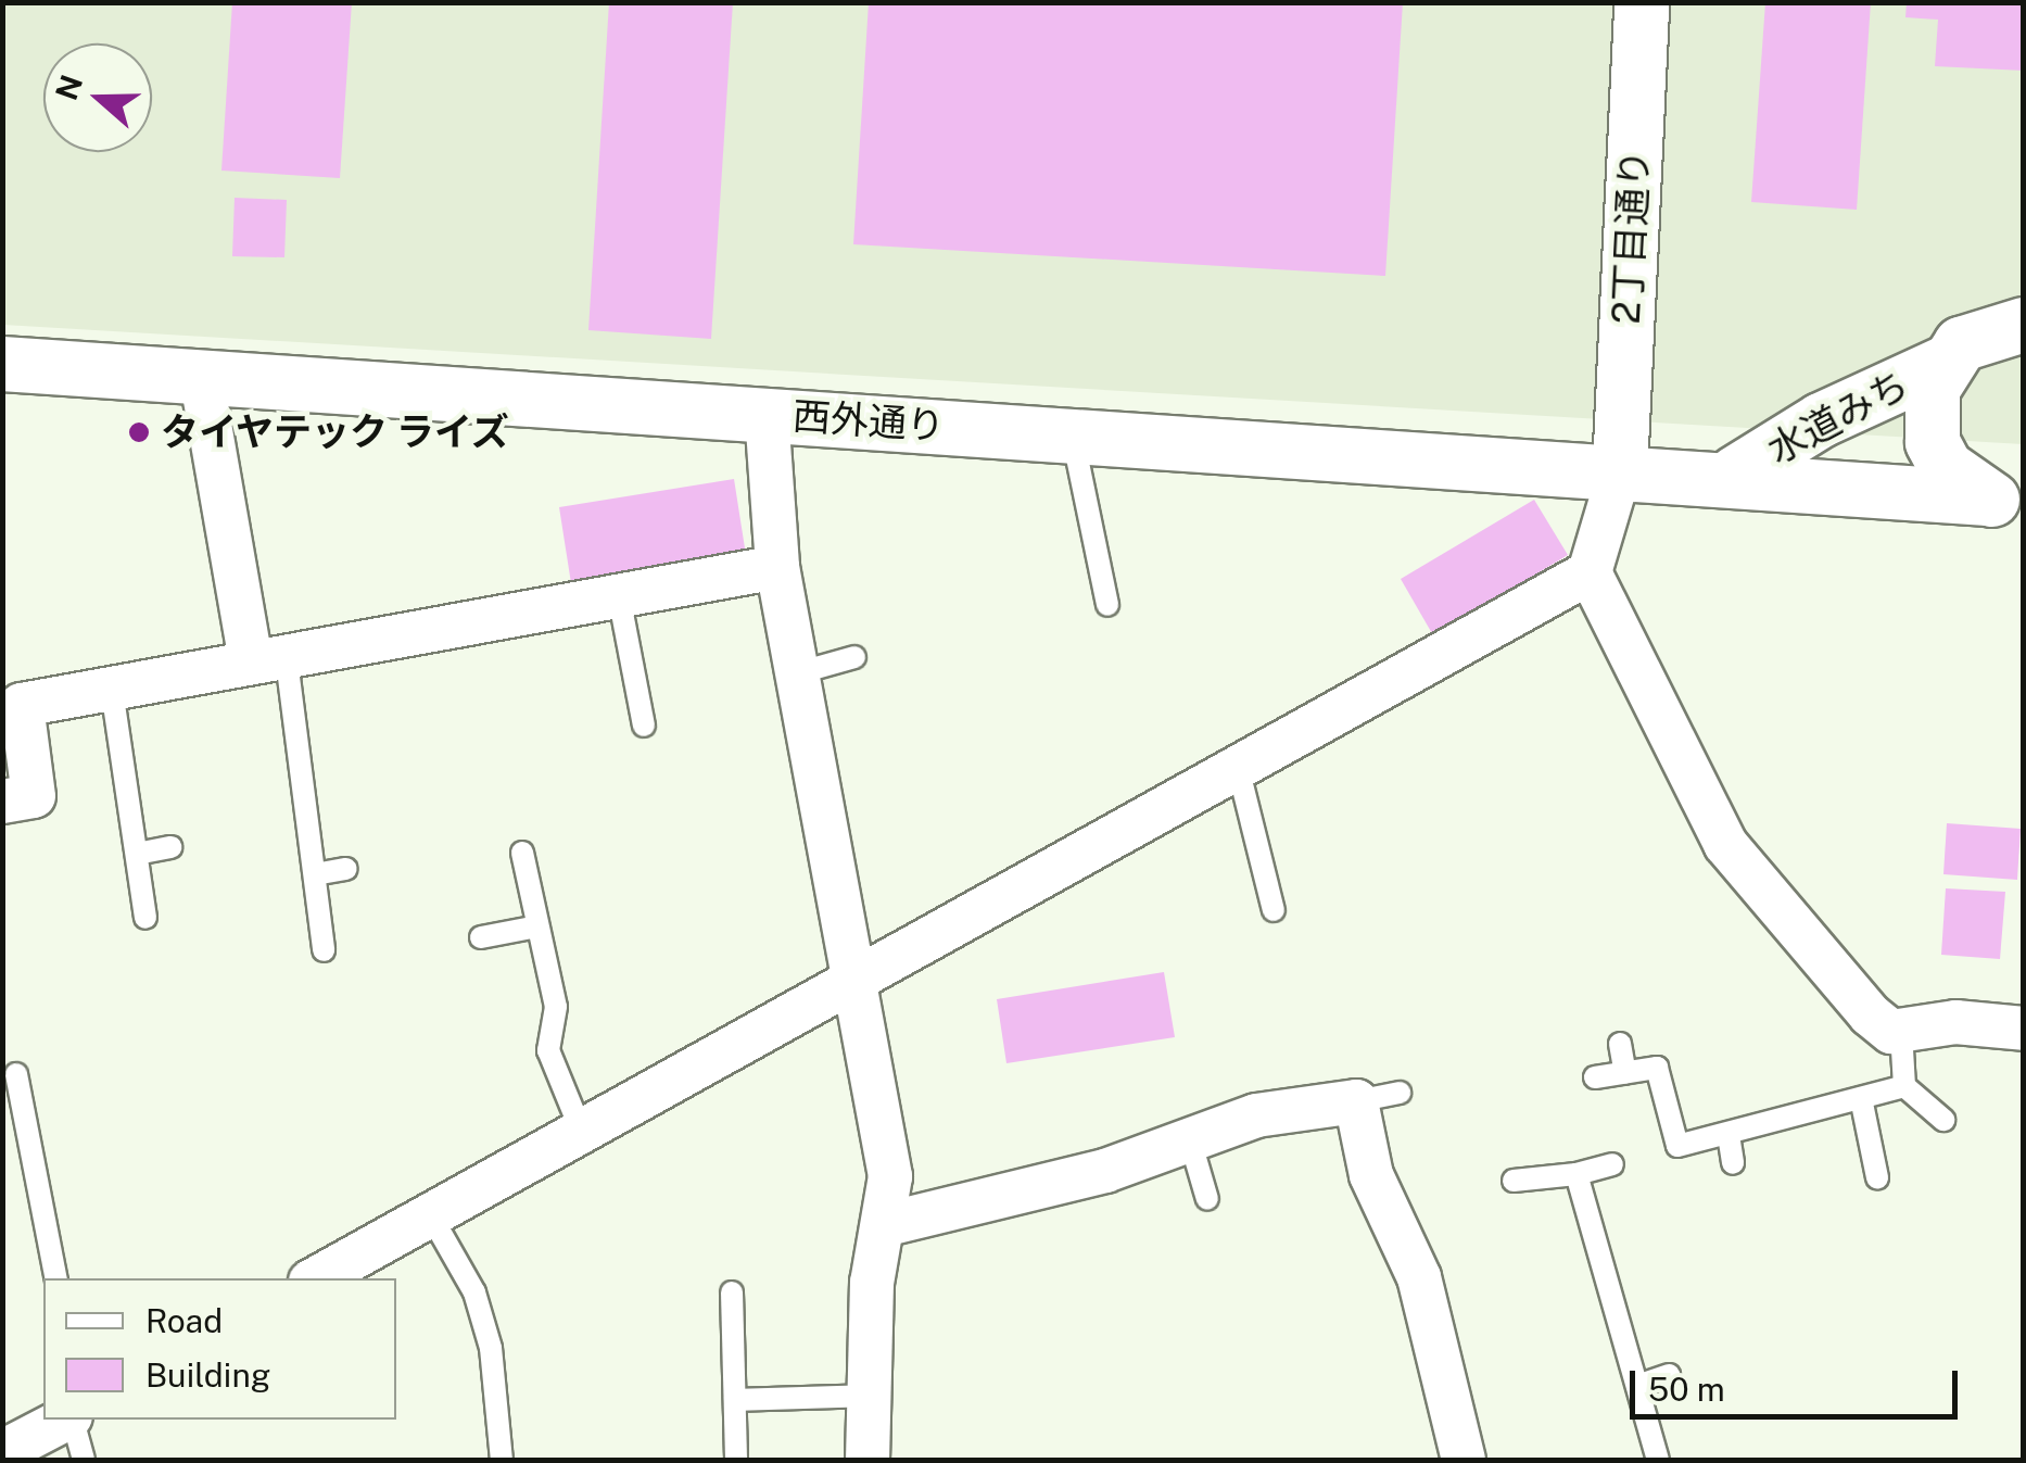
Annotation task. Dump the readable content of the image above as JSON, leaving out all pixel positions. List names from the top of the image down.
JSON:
{
  "streets": {
    "street": ["2丁目通り", "水道みち", "西外通り"]
  },
  "crossings": [
    ["2丁目通り", "西外通り"],
    ["水道みち", "西外通り"]
  ],
  "places": ["タイヤテック ライズ"],
  "legend": ["Road", "Building"],
  "scale_bar": "50 m",
  "north": "left"
}
